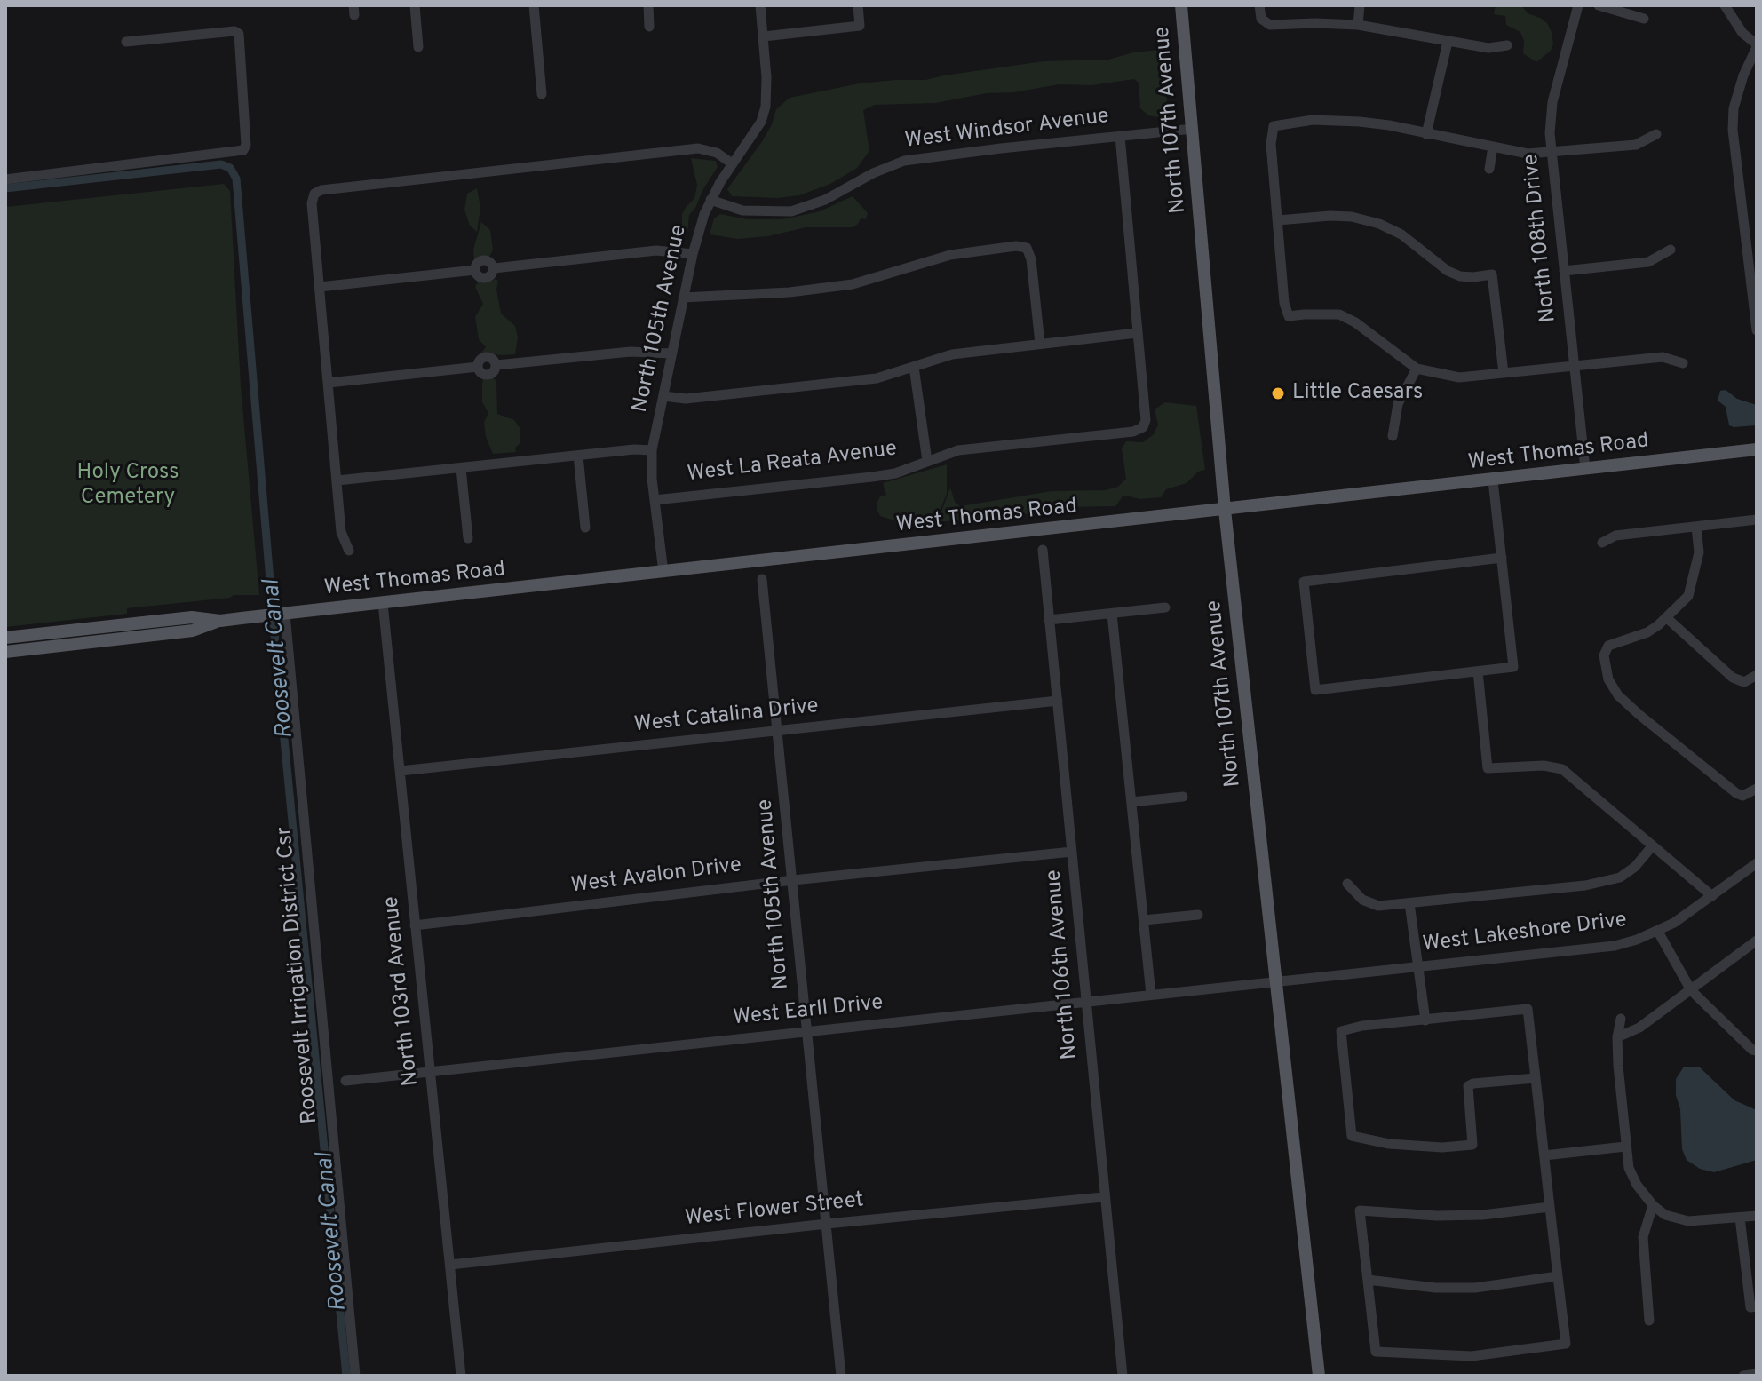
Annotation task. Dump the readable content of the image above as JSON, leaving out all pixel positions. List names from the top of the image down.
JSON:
{
  "streets": {
    "main road": ["North 107th Avenue", "West Thomas Road"],
    "street": [
      "West Windsor Avenue",
      "North 108th Drive",
      "North 105th Avenue",
      "West La Reata Avenue",
      "West Catalina Drive",
      "West Avalon Drive",
      "West Lakeshore Drive",
      "North 106th Avenue",
      "Roosevelt Irrigation District Csr",
      "North 103rd Avenue",
      "West Earll Drive",
      "West Flower Street"
    ]
  },
  "crossings": [
    ["North 107th Avenue", "West Windsor Avenue"],
    ["North 107th Avenue", "West Thomas Road"],
    ["North 107th Avenue", "West Lakeshore Drive"],
    ["North 107th Avenue", "West Earll Drive"],
    ["West Windsor Avenue", "North 105th Avenue"],
    ["North 108th Drive", "West Thomas Road"],
    ["North 105th Avenue", "West Thomas Road"],
    ["North 105th Avenue", "West La Reata Avenue"],
    ["North 105th Avenue", "West Catalina Drive"],
    ["North 105th Avenue", "West Avalon Drive"],
    ["North 105th Avenue", "West Earll Drive"],
    ["North 105th Avenue", "West Flower Street"],
    ["West Thomas Road", "Roosevelt Irrigation District Csr"],
    ["West Thomas Road", "North 103rd Avenue"],
    ["West Catalina Drive", "North 106th Avenue"],
    ["West Catalina Drive", "North 103rd Avenue"],
    ["West Avalon Drive", "North 106th Avenue"],
    ["West Avalon Drive", "North 103rd Avenue"],
    ["West Lakeshore Drive", "West Earll Drive"],
    ["North 106th Avenue", "West Earll Drive"],
    ["North 106th Avenue", "West Flower Street"],
    ["North 103rd Avenue", "West Earll Drive"],
    ["North 103rd Avenue", "West Flower Street"]
  ],
  "water": ["Roosevelt Canal"],
  "parks": ["Holy Cross Cemetery"],
  "places": ["Little Caesars"]
}
